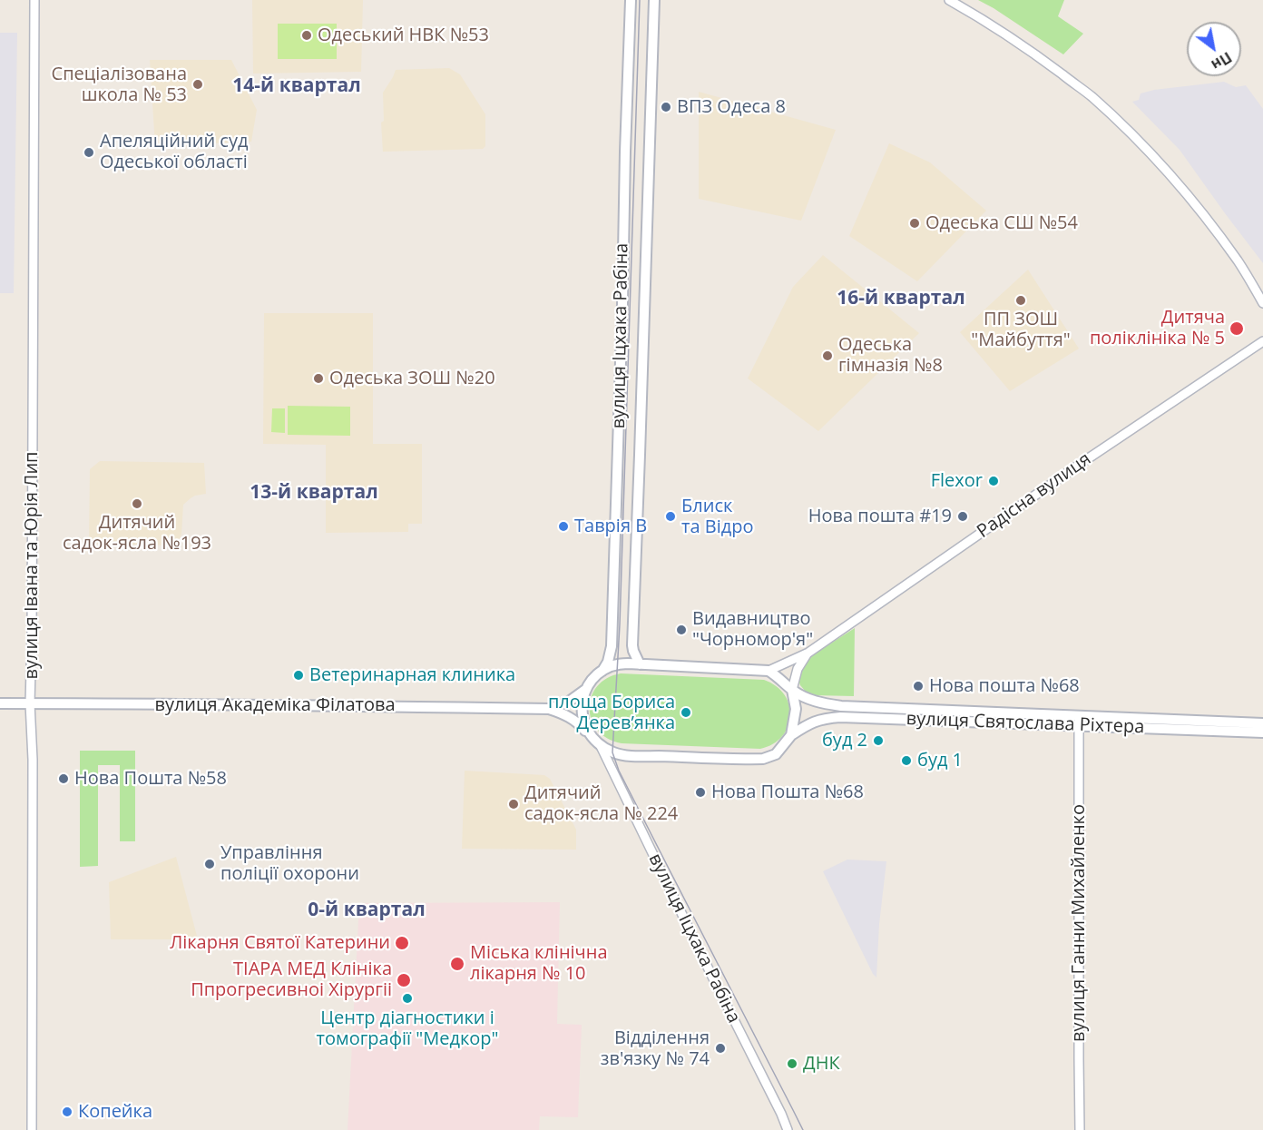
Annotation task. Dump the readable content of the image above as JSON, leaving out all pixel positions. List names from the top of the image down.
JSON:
{
  "streets": {
    "main road": ["вулиця Іцхака Рабіна", "вулиця Академіка Філатова", "вулиця Святослава Ріхтера"],
    "street": ["Радісна вулиця", "вулиця Івана та Юрія Лип", "вулиця Ганни Михайленко"]
  },
  "crossings": [
    ["Радісна вулиця", "вулиця Святослава Ріхтера"],
    ["вулиця Івана та Юрія Лип", "вулиця Академіка Філатова"],
    ["вулиця Святослава Ріхтера", "вулиця Ганни Михайленко"]
  ],
  "districts": [
    "14-й квартал",
    "16-й квартал",
    "13-й квартал",
    "0-й квартал"
  ],
  "places": [
    "Одеський НВК №53",
    "Спеціалізована школа № 53",
    "ВПЗ Одеса 8",
    "Апеляційний суд Одеської області",
    "Одеська СШ №54",
    "ПП ЗОШ \"Майбуття\"",
    "Дитяча поліклініка № 5",
    "Одеська гімназія №8",
    "Одеська ЗОШ №20",
    "Flexor",
    "Дитячий садок-ясла №193",
    "Блиск та Відро",
    "Нова пошта #19",
    "Таврія В",
    "Видавництво \"Чорномор'я\"",
    "Ветеринарная клиника",
    "Нова пошта №68",
    "площа Бориса Деревʼянка",
    "буд 2",
    "буд 1",
    "Нова Пошта №58",
    "Нова Пошта №68",
    "Дитячий садок-ясла № 224",
    "Управління поліції охорони",
    "Лікарня Святої Катерини",
    "Міська клінічна лікарня № 10",
    "ТІАРА МЕД Клініка Ппрогресивноі Хірургіі",
    "Центр діагностики і томографії \"Медкор\"",
    "Відділення зв'язку № 74",
    "ДНК",
    "Копейка"
  ],
  "north": "bottom right"
}
